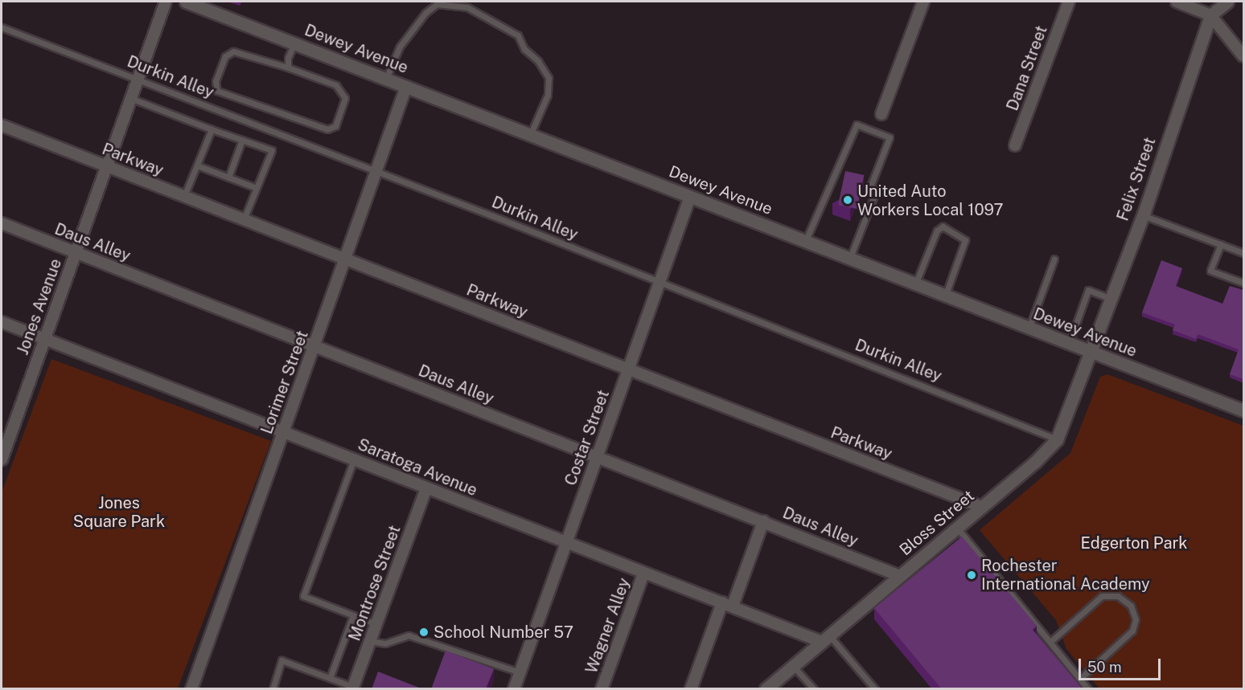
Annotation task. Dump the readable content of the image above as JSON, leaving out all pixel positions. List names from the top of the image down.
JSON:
{
  "streets": {
    "street": [
      "Dewey Avenue",
      "Dana Street",
      "Parkway",
      "Felix Street",
      "Daus Alley",
      "Jones Avenue",
      "Lorimer Street",
      "Costar Street",
      "Saratoga Avenue",
      "Bloss Street",
      "Montrose Street",
      "Wagner Alley"
    ],
    "lane": ["Durkin Alley"]
  },
  "crossings": [
    ["Dewey Avenue", "Felix Street"],
    ["Dewey Avenue", "Lorimer Street"],
    ["Dewey Avenue", "Costar Street"],
    ["Dewey Avenue", "Bloss Street"],
    ["Durkin Alley", "Jones Avenue"],
    ["Durkin Alley", "Lorimer Street"],
    ["Durkin Alley", "Costar Street"],
    ["Durkin Alley", "Bloss Street"],
    ["Parkway", "Jones Avenue"],
    ["Parkway", "Lorimer Street"],
    ["Parkway", "Costar Street"],
    ["Parkway", "Bloss Street"],
    ["Felix Street", "Bloss Street"],
    ["Daus Alley", "Jones Avenue"],
    ["Daus Alley", "Lorimer Street"],
    ["Daus Alley", "Costar Street"],
    ["Daus Alley", "Bloss Street"],
    ["Jones Avenue", "Saratoga Avenue"],
    ["Lorimer Street", "Saratoga Avenue"],
    ["Costar Street", "Saratoga Avenue"],
    ["Saratoga Avenue", "Bloss Street"],
    ["Saratoga Avenue", "Montrose Street"],
    ["Saratoga Avenue", "Wagner Alley"]
  ],
  "parks": ["Jones Square Park", "Edgerton Park"],
  "places": ["United Auto Workers Local 1097", "Rochester International Academy", "School Number 57"],
  "scale_bar": "50 m"
}
